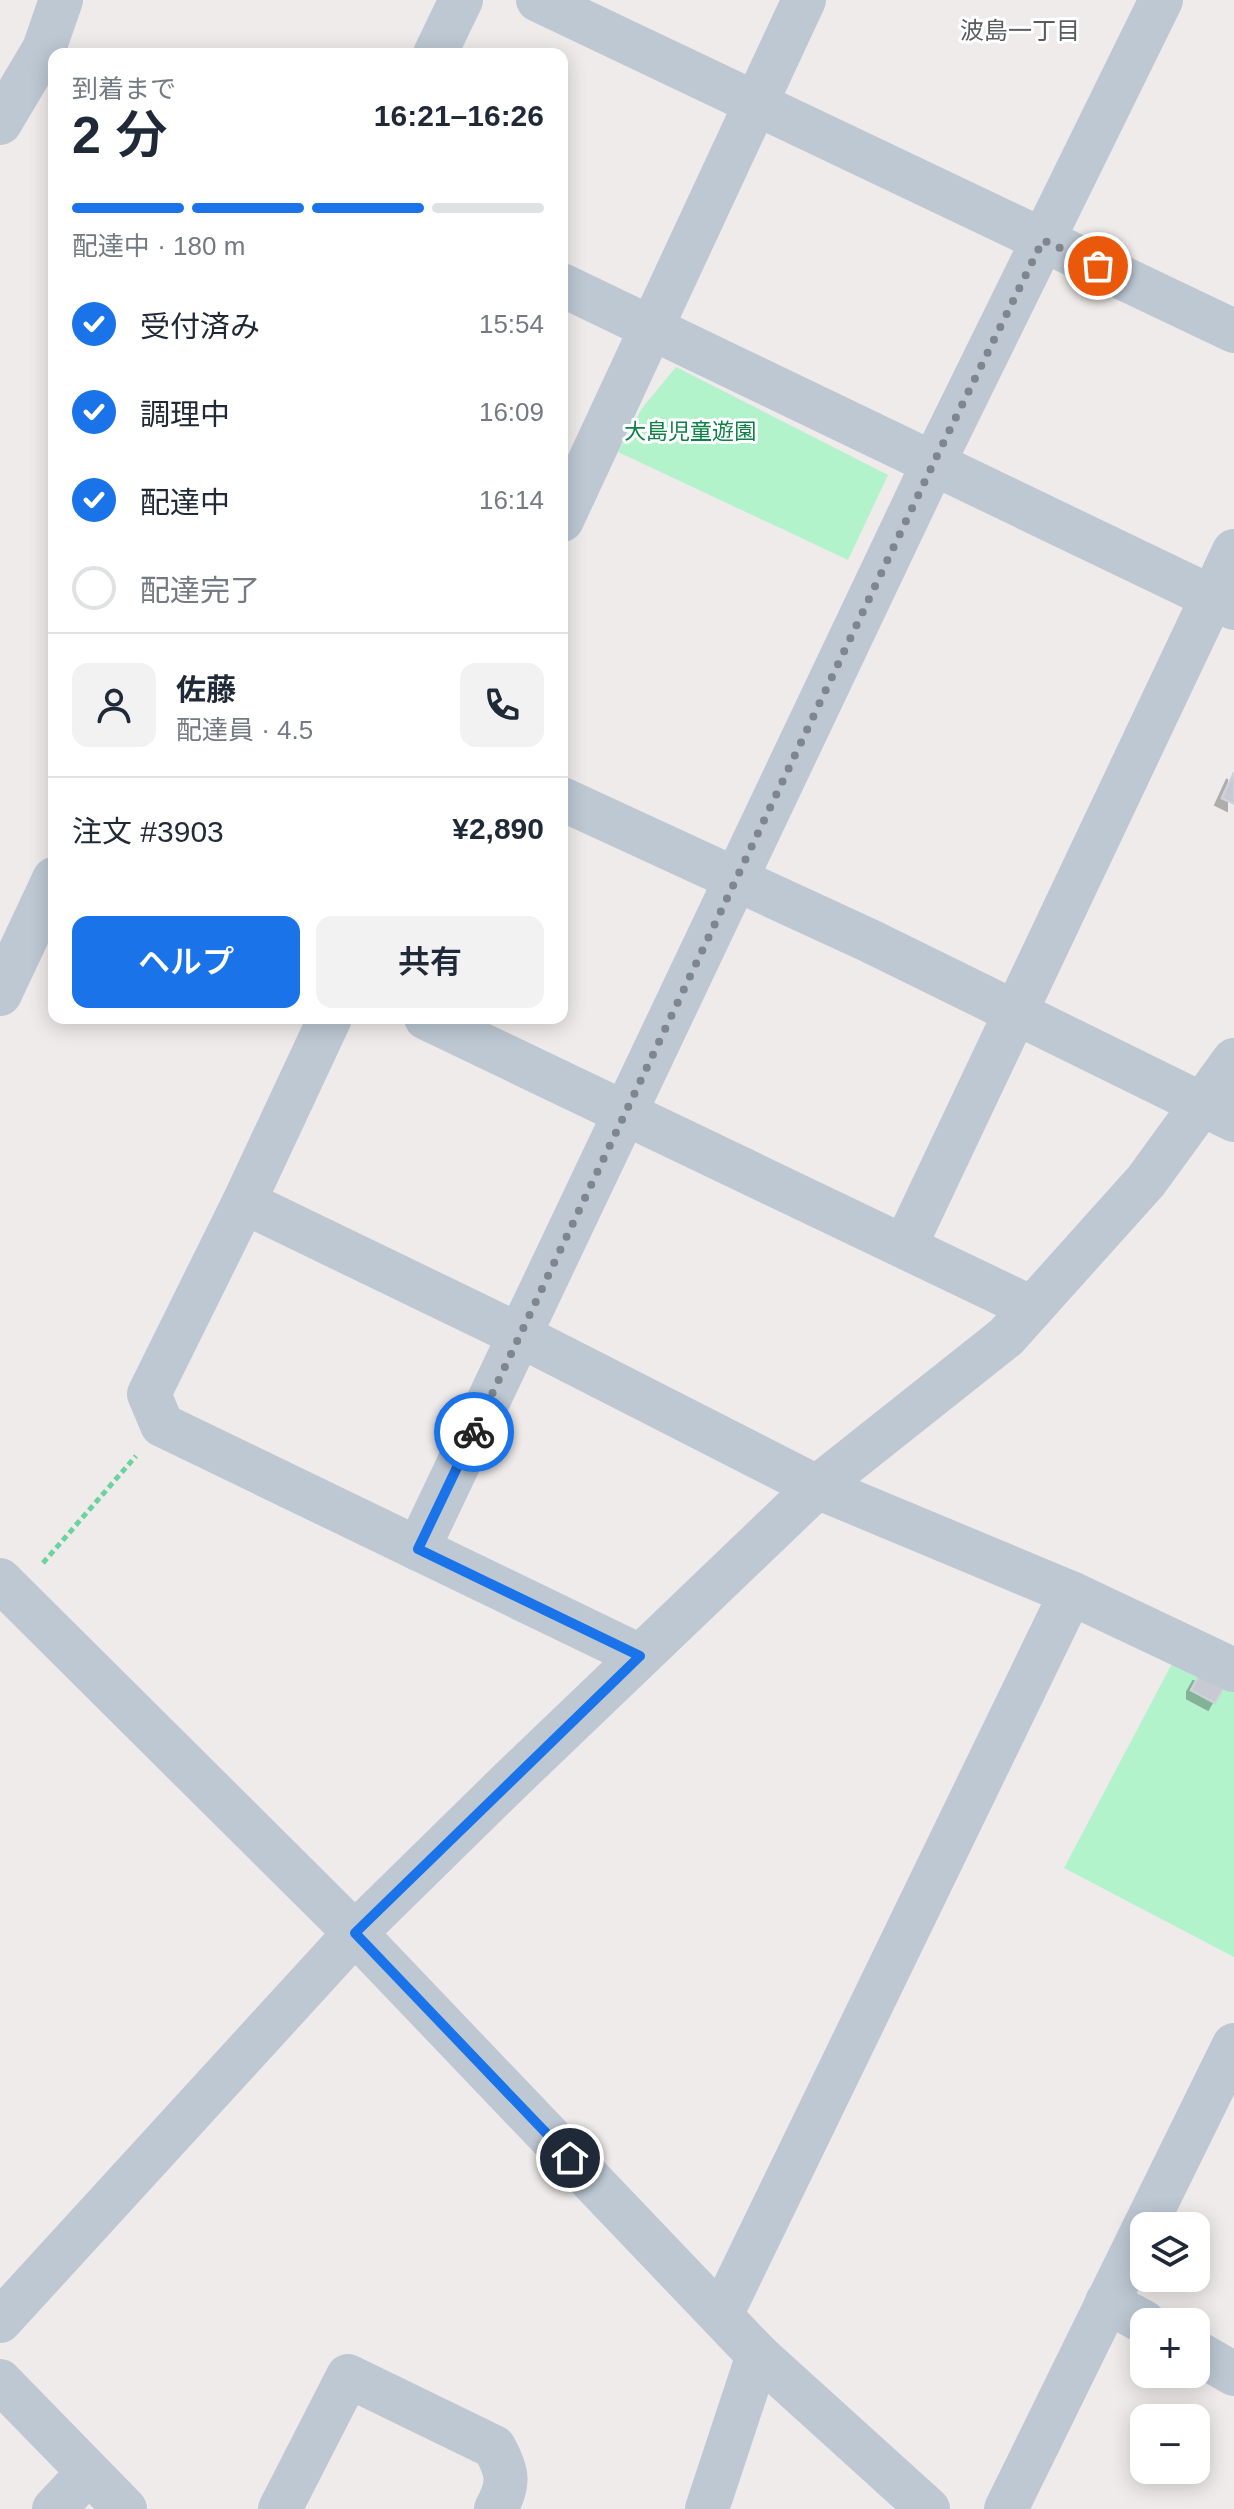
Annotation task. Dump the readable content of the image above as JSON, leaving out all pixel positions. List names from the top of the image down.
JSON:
{
  "districts": ["波島一丁目"],
  "parks": ["大島児童遊園"],
  "page": {
    "heading": ["2 分", "到着まで", "16:21–16:26"],
    "panel": [
      "佐藤",
      "配達員 · 4.5",
      "注文 #3903",
      "¥2,890"
    ],
    "bar": "配達中 · 180 m",
    "list": [
      ["受付済み", "15:54"],
      ["調理中", "16:09"],
      ["配達中", "16:14"],
      "配達完了"
    ],
    "buttons": ["ヘルプ", "共有"],
    "map_buttons": ["+", "−"]
  }
}
